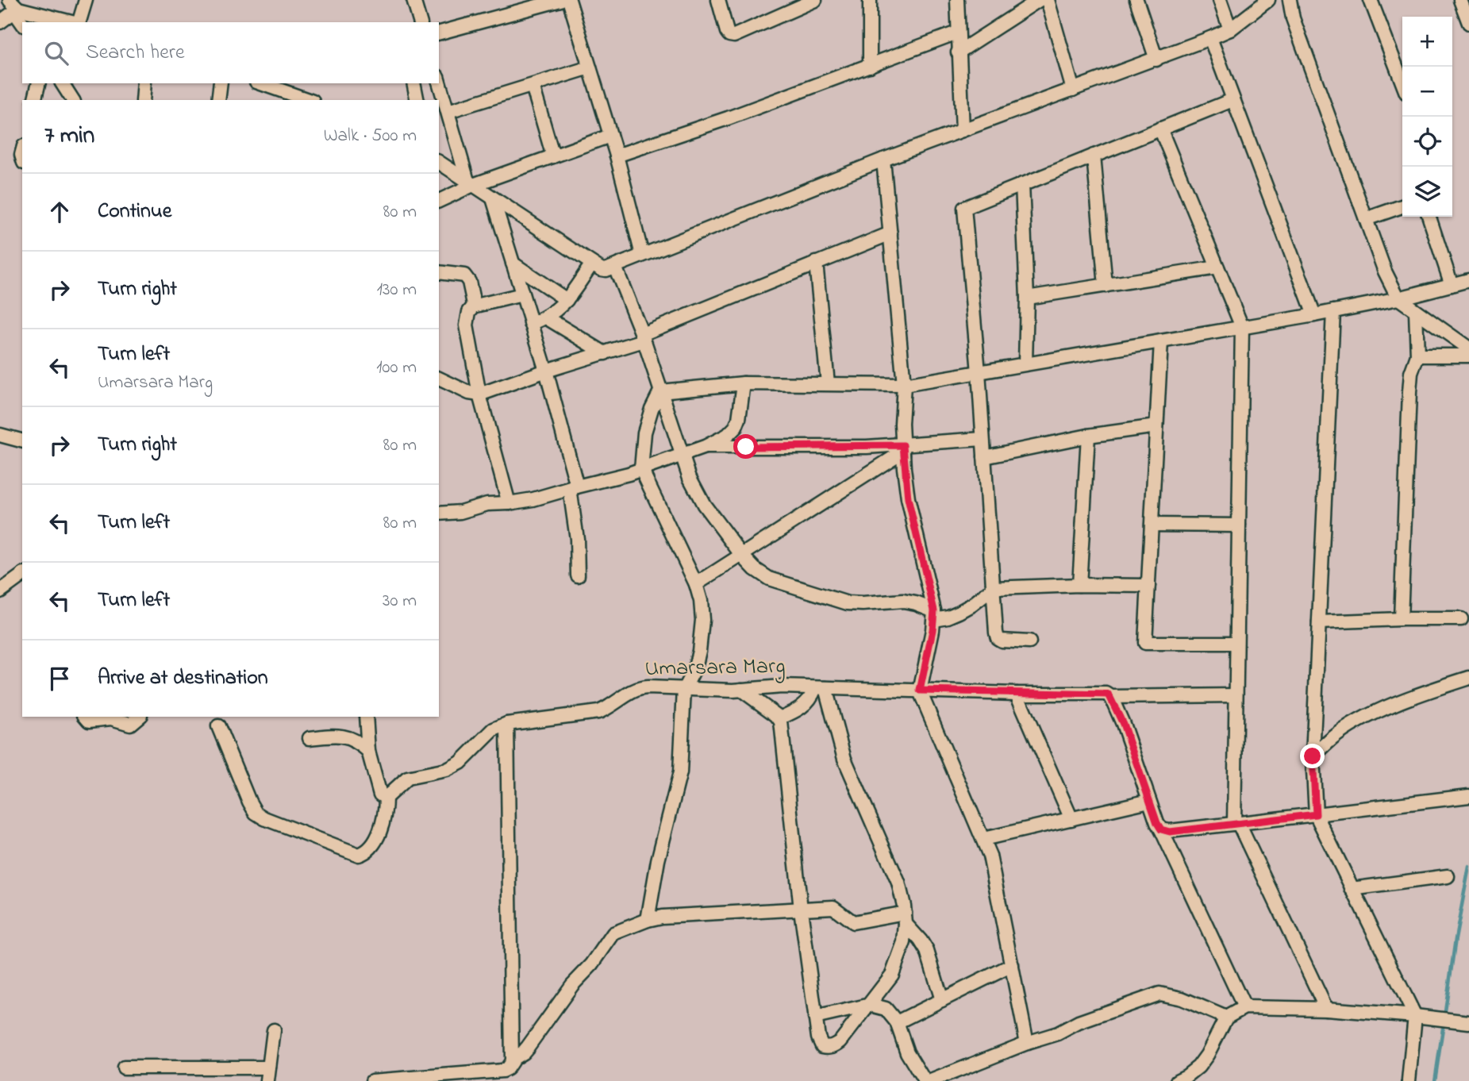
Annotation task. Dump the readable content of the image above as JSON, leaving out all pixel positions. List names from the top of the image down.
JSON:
{
  "streets": {
    "street": ["Umarsara Marg"]
  },
  "page": {
    "map_buttons": ["+", "−"],
    "search": "Search here",
    "heading": ["7 min", "Walk · 500 m"],
    "list": [
      ["Continue", "80 m"],
      ["Turn right", "130 m"],
      ["Turn left", "Umarsara Marg", "100 m"],
      ["Turn right", "80 m"],
      ["Turn left", "80 m"],
      ["Turn left", "30 m"],
      "Arrive at destination"
    ]
  }
}
